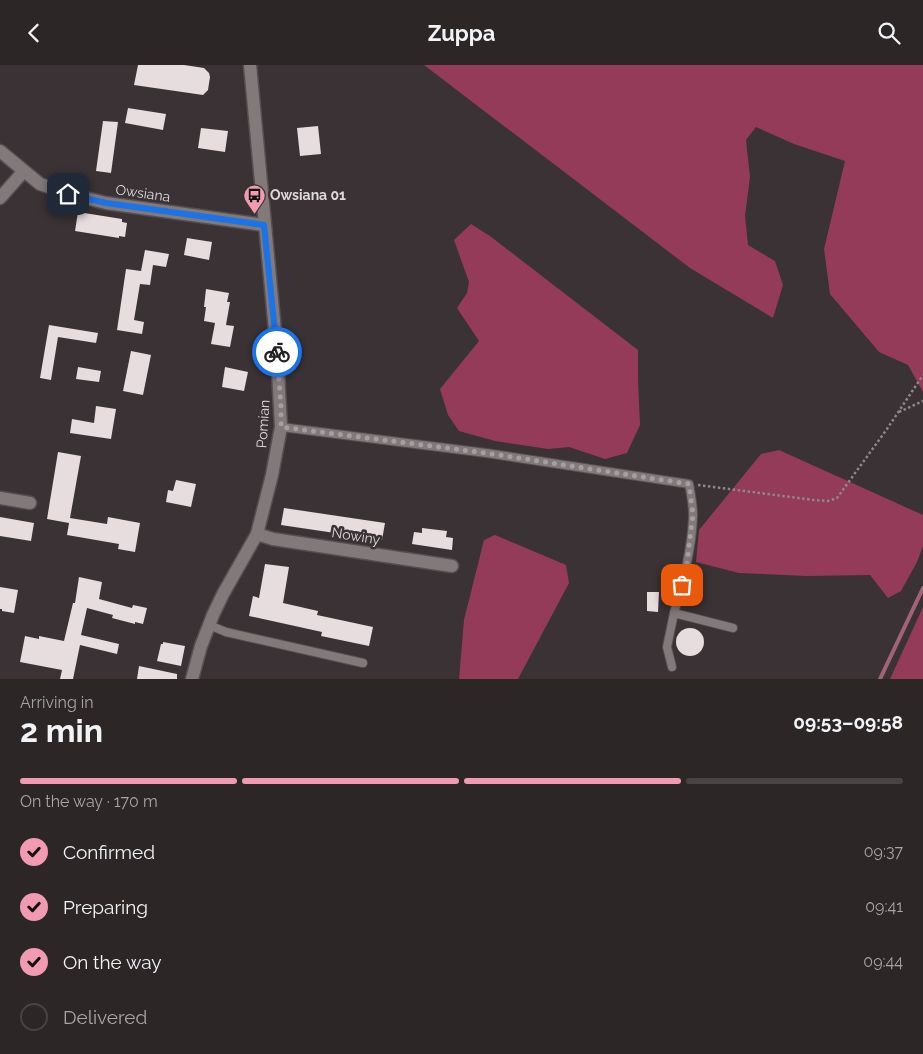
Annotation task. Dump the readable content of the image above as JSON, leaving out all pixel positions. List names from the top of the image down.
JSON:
{
  "streets": {
    "street": ["Owsiana", "Pomian", "Nowiny"]
  },
  "crossings": [
    ["Owsiana", "Pomian"],
    ["Pomian", "Nowiny"]
  ],
  "places": {
    "bus stop": ["Owsiana 01"]
  },
  "page": {
    "header": "Zuppa",
    "heading": ["2 min", "Arriving in", "09:53–09:58"],
    "bar": "On the way · 170 m",
    "list": [
      ["Confirmed", "09:37"],
      ["Preparing", "09:41"],
      ["On the way", "09:44"],
      "Delivered"
    ]
  }
}
